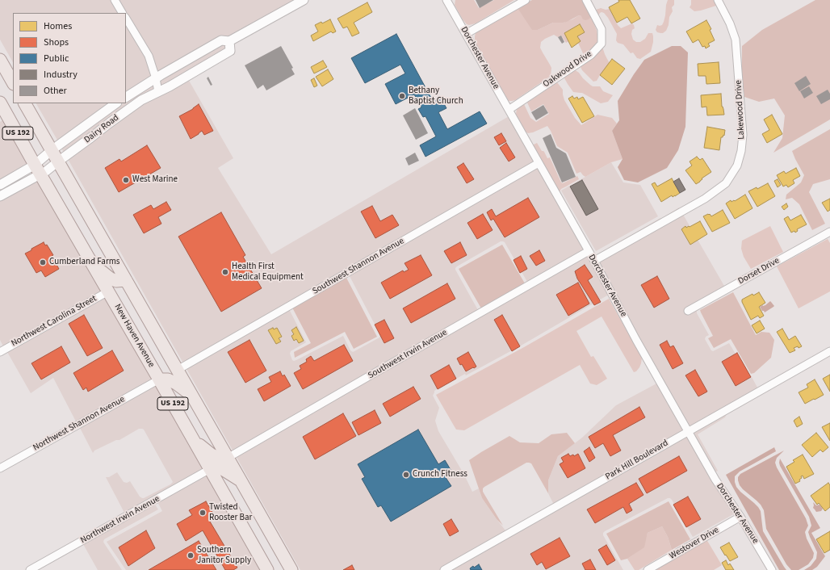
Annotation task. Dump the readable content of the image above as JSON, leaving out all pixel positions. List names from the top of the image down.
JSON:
{
  "streets": {
    "main road": ["US 192", "New Haven Avenue"],
    "street": [
      "Dorchester Avenue",
      "Oakwood Drive",
      "Lakewood Drive",
      "Dairy Road",
      "Southwest Shannon Avenue",
      "Dorset Drive",
      "Northwest Carolina Street",
      "Southwest Irwin Avenue",
      "Northwest Shannon Avenue",
      "Park Hill Boulevard",
      "Northwest Irwin Avenue",
      "Westover Drive"
    ]
  },
  "crossings": [
    ["Dorchester Avenue", "Oakwood Drive"],
    ["Dorchester Avenue", "Lakewood Drive"],
    ["Dorchester Avenue", "Southwest Shannon Avenue"],
    ["Dorchester Avenue", "Southwest Irwin Avenue"],
    ["Dorchester Avenue", "Park Hill Boulevard"],
    ["Dorchester Avenue", "Westover Drive"],
    ["Dairy Road", "US 192"],
    ["Dairy Road", "New Haven Avenue"],
    ["US 192", "Southwest Shannon Avenue"],
    ["US 192", "Southwest Irwin Avenue"],
    ["Northwest Carolina Street", "New Haven Avenue"],
    ["New Haven Avenue", "Northwest Shannon Avenue"],
    ["New Haven Avenue", "Northwest Irwin Avenue"]
  ],
  "places": [
    "Bethany Baptist Church",
    "West Marine",
    "Cumberland Farms",
    "Health First Medical Equipment",
    "Crunch Fitness",
    "Twisted Rooster Bar",
    "Southern Janitor Supply"
  ],
  "legend": [
    "Homes",
    "Shops",
    "Public",
    "Industry",
    "Other"
  ]
}
